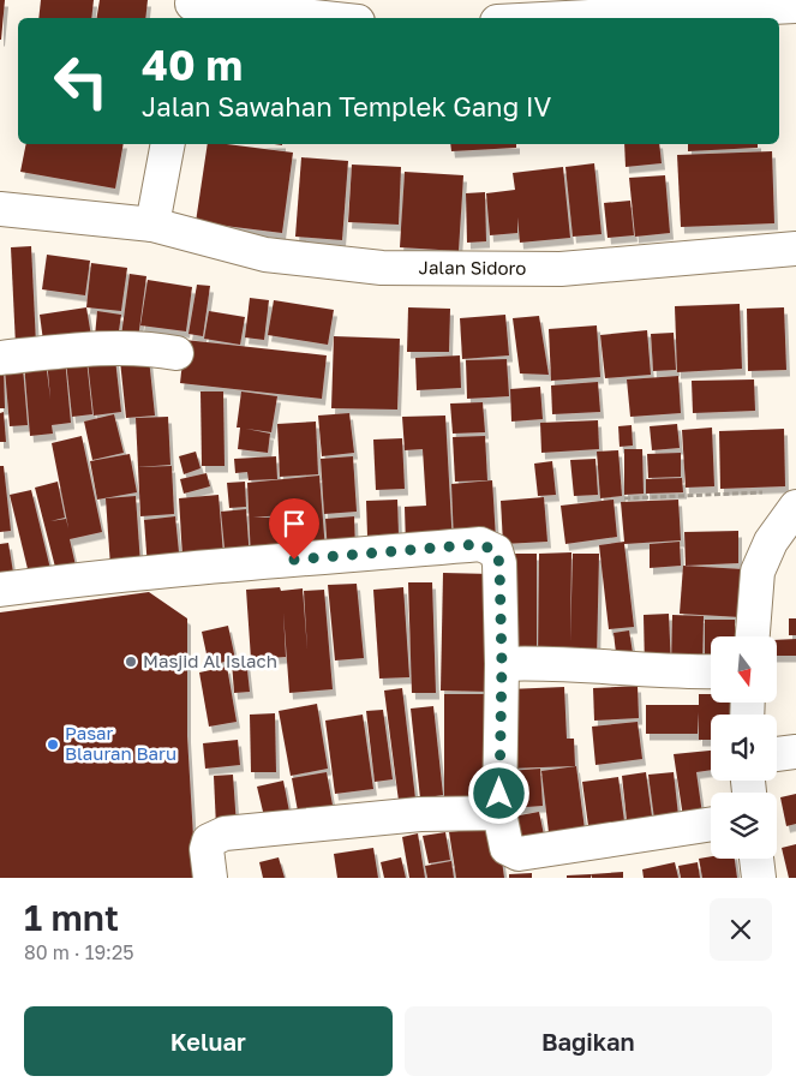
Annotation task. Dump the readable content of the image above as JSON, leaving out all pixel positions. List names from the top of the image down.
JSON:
{
  "streets": {
    "street": ["Jalan Sidoro"]
  },
  "places": ["Masjid Al Islach", "Pasar Blauran Baru"],
  "north": "bottom",
  "page": {
    "turn": ["40 m", "Jalan Sawahan Templek Gang IV"],
    "heading": ["1 mnt", "80 m · 19:25"],
    "buttons": ["Keluar", "Bagikan"]
  }
}
